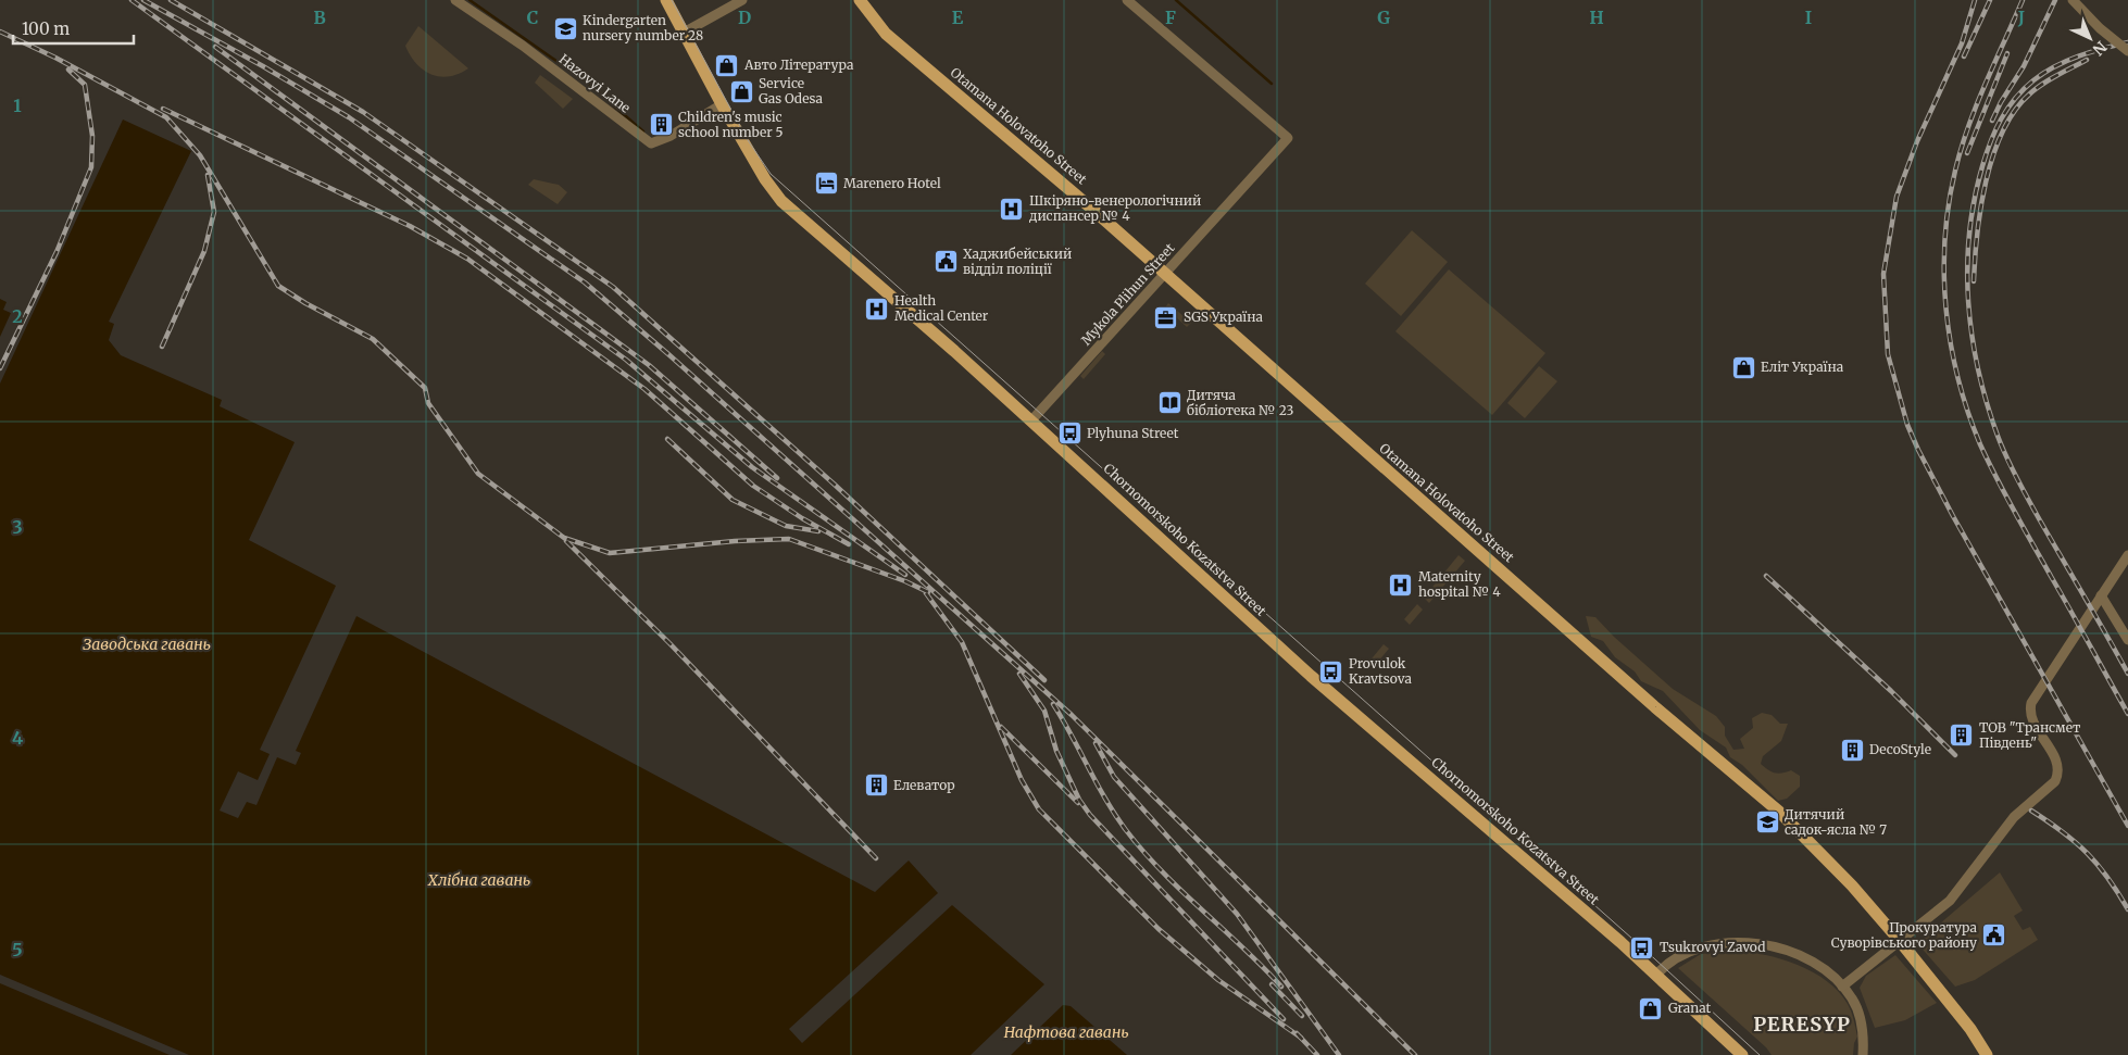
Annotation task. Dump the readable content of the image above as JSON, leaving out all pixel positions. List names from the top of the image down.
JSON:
{
  "streets": {
    "main road": ["Otamana Holovatoho Street", "Chornomorskoho Kozatstva Street"],
    "street": ["Hazovyi Lane", "Mykola Plihun Street"]
  },
  "crossings": [
    ["Hazovyi Lane", "Chornomorskoho Kozatstva Street"],
    ["Otamana Holovatoho Street", "Mykola Plihun Street"],
    ["Mykola Plihun Street", "Chornomorskoho Kozatstva Street"]
  ],
  "districts": ["PERESYP"],
  "water": ["Заводська гавань", "Хлібна гавань", "Нафтова гавань"],
  "places": {
    "school or university": ["Kindergarten nursery number 28", "Дитячий садок-ясла № 7"],
    "shop": [
      "Авто Література",
      "Service Gas Odesa",
      "Еліт Україна",
      "Granat"
    ],
    "building": [
      "Children's music school number 5",
      "ТОВ \"Трансмет Південь\"",
      "DecoStyle",
      "Елеватор"
    ],
    "hotel": ["Marenero Hotel"],
    "hospital": ["Шкіряно-венерологічний диспансер № 4", "Health Medical Center", "Maternity hospital № 4"],
    "public building": ["Хаджибейський відділ поліції", "Прокуратура Суворівського району"],
    "office": ["SGS Україна"],
    "library": ["Дитяча бібліотека № 23"],
    "bus stop": ["Plyhuna Street", "Provulok Kravtsova", "Tsukrovyi Zavod"]
  },
  "scale_bar": "100 m",
  "north": "bottom right",
  "grid": {
    "columns": [
      "B",
      "C",
      "D",
      "E",
      "F",
      "G",
      "H",
      "I",
      "J"
    ],
    "rows": [
      "1",
      "2",
      "3",
      "4",
      "5"
    ]
  }
}
